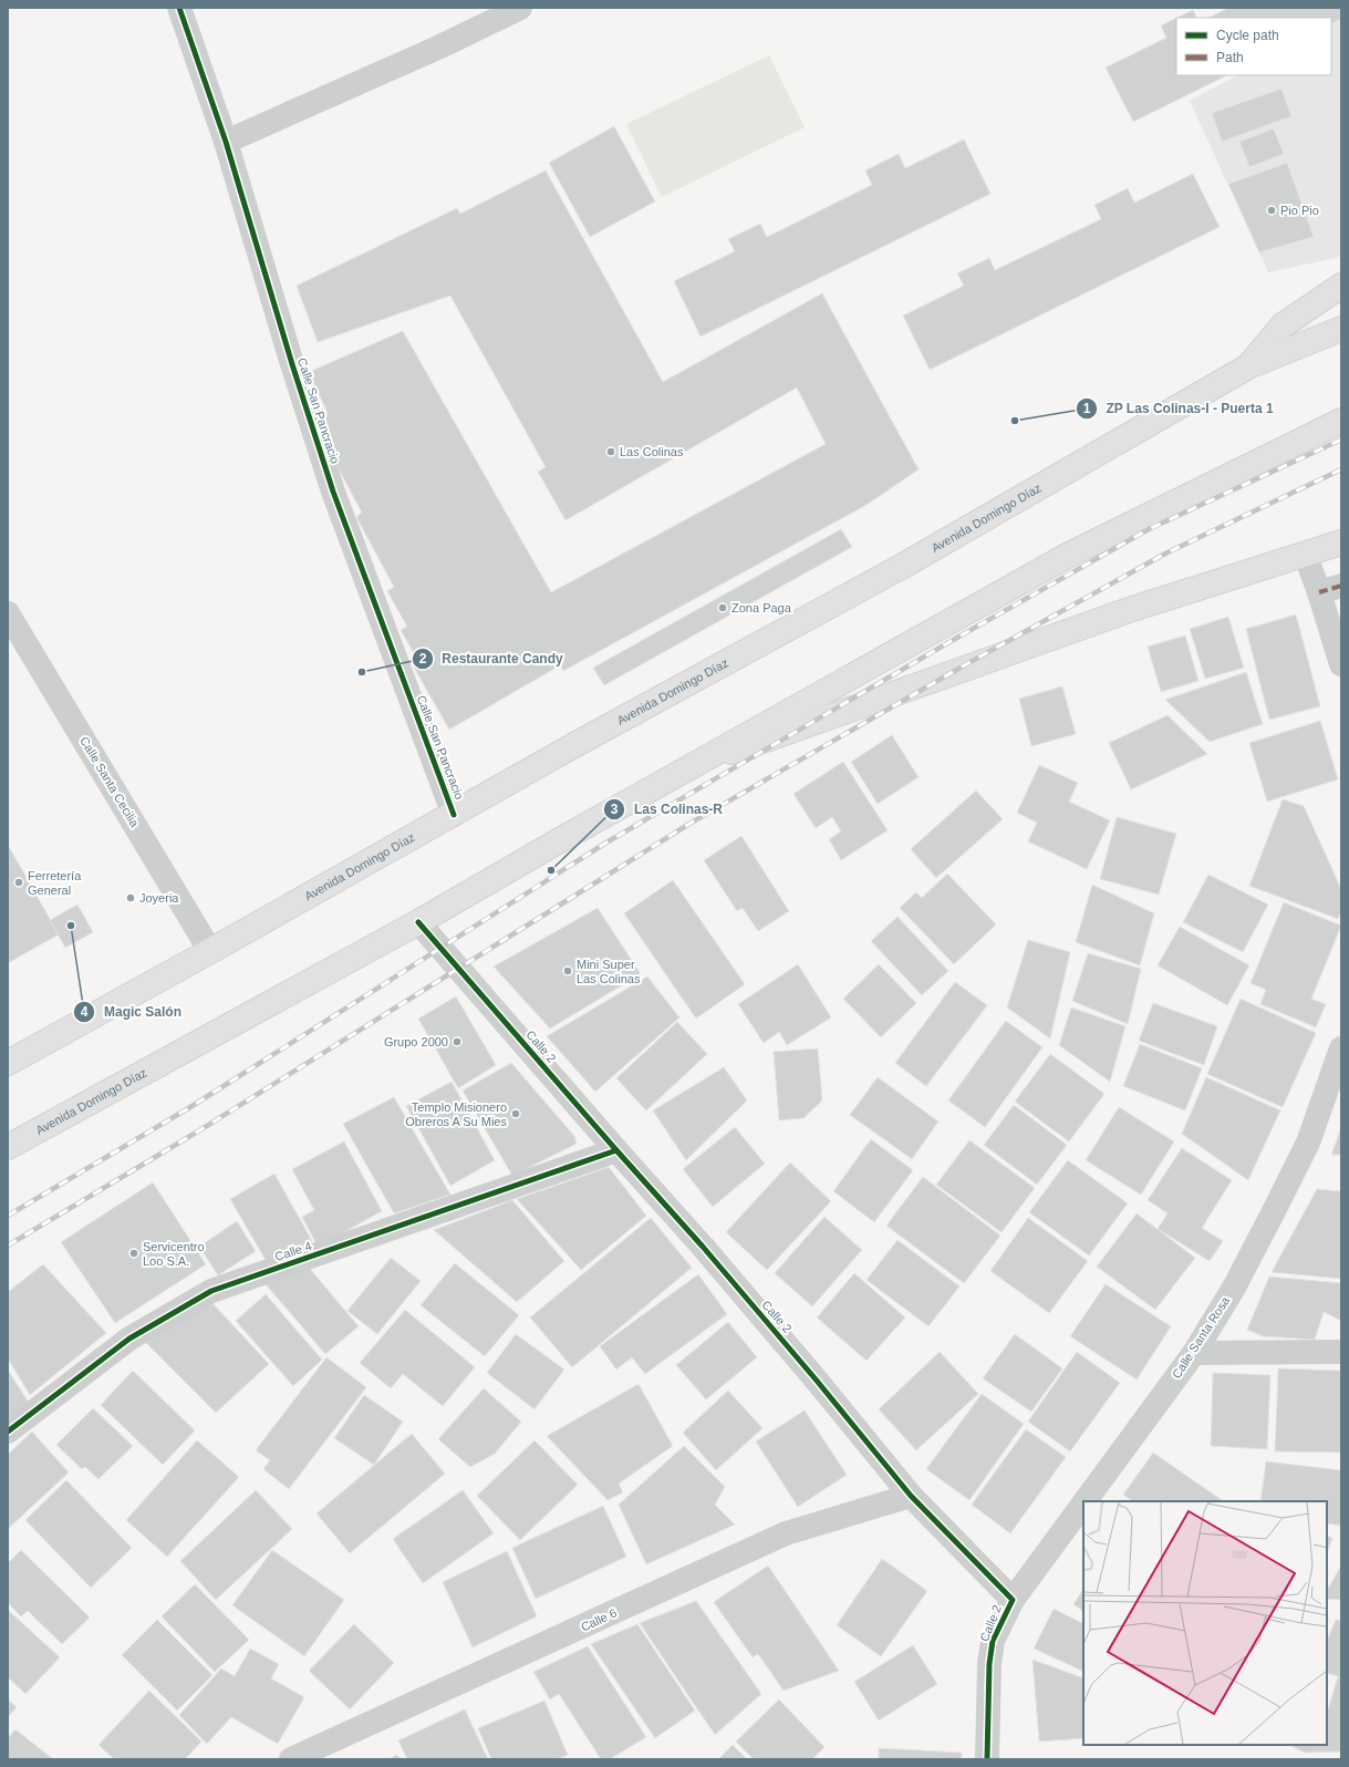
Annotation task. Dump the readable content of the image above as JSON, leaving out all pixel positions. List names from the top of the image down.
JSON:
{
  "streets": {
    "main road": ["Avenida Domingo Díaz"],
    "street": [
      "Calle San Pancracio",
      "Calle Santa Cecilia",
      "Calle 2",
      "Calle 4",
      "Calle Santa Rosa",
      "Calle 6"
    ]
  },
  "crossings": [
    ["Calle San Pancracio", "Avenida Domingo Díaz"],
    ["Avenida Domingo Díaz", "Calle Santa Cecilia"],
    ["Avenida Domingo Díaz", "Calle 2"],
    ["Calle 2", "Calle 4"],
    ["Calle 2", "Calle Santa Rosa"],
    ["Calle 2", "Calle 6"]
  ],
  "places": [
    "Pio Pio",
    "ZP Las Colinas-I - Puerta 1",
    "Las Colinas",
    "Zona Paga",
    "Restaurante Candy",
    "Las Colinas-R",
    "Ferretería General",
    "Joyeria",
    "Magic Salón",
    "Mini Super Las Colinas",
    "Grupo 2000",
    "Templo Misionero Obreros A Su Mies",
    "Servicentro Loo S.A."
  ],
  "legend": ["Cycle path", "Path"]
}
